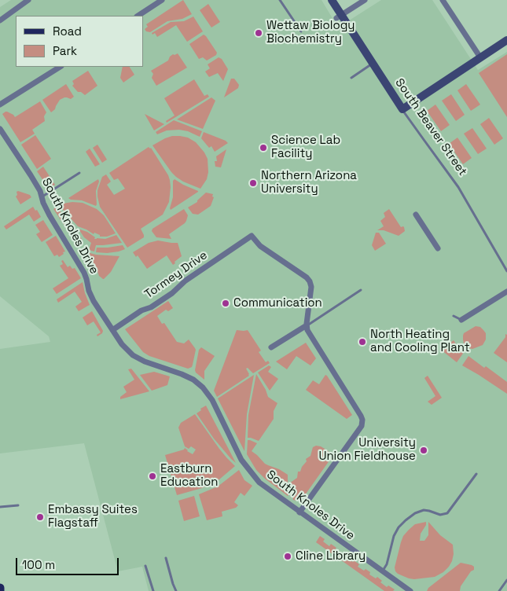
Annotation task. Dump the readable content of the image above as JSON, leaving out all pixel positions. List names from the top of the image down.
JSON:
{
  "streets": {
    "street": ["South Beaver Street", "South Knoles Drive", "Tormey Drive"]
  },
  "crossings": [
    ["South Knoles Drive", "Tormey Drive"]
  ],
  "places": [
    "Wettaw Biology Biochemistry",
    "Science Lab Facility",
    "Northern Arizona University",
    "Communication",
    "North Heating and Cooling Plant",
    "University Union Fieldhouse",
    "Eastburn Education",
    "Embassy Suites Flagstaff",
    "Cline Library"
  ],
  "legend": ["Road", "Park"],
  "scale_bar": "100 m"
}
